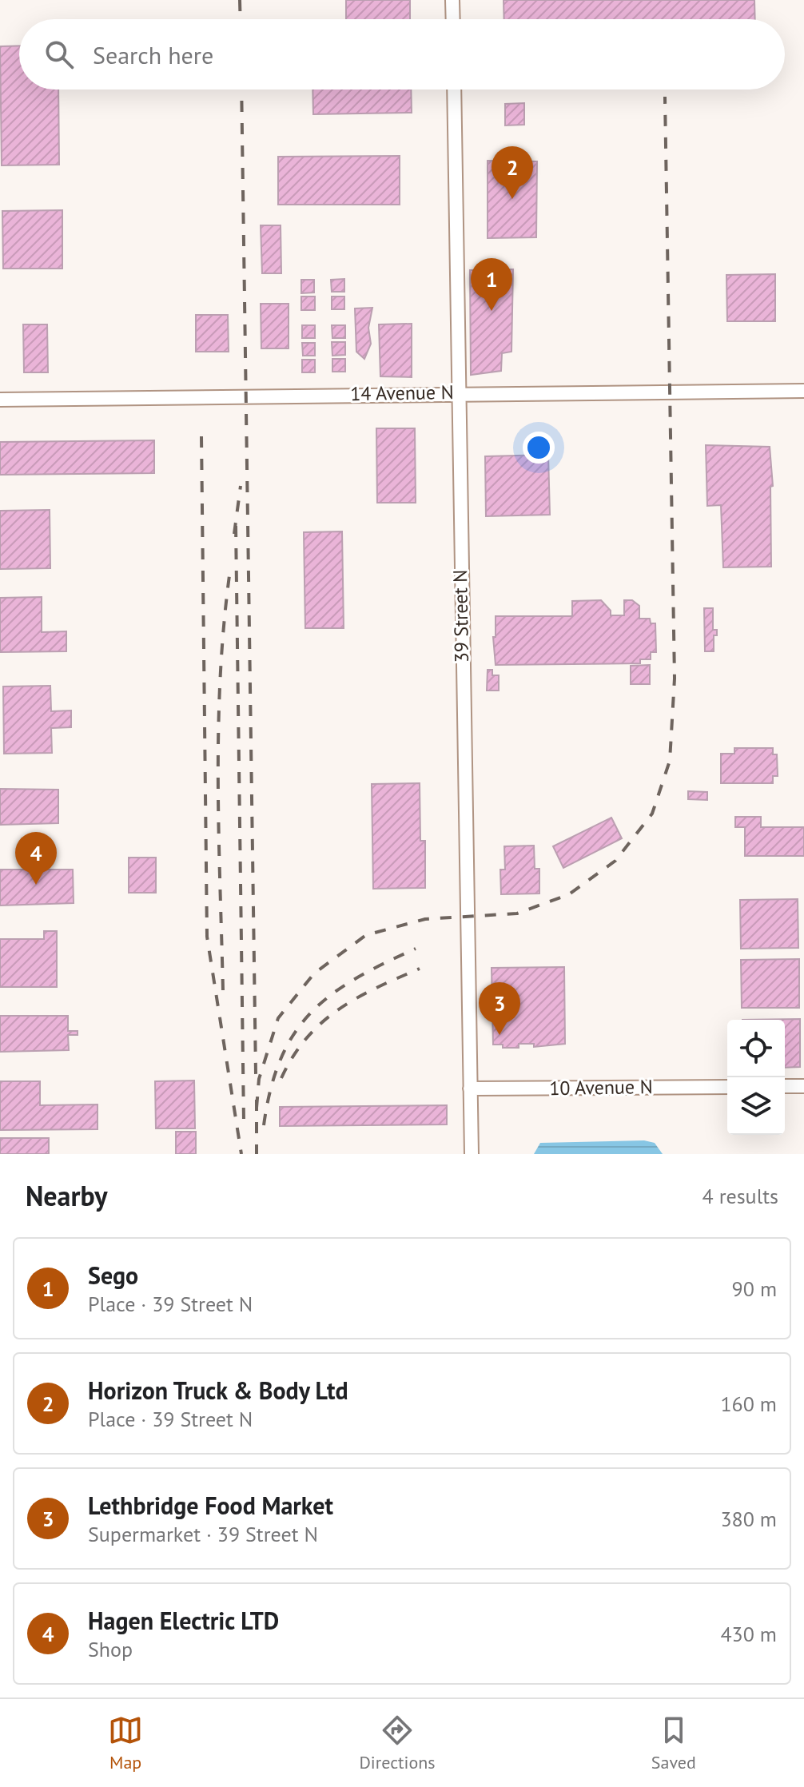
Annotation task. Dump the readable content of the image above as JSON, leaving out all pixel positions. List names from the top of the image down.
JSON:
{
  "streets": {
    "street": ["14 Avenue N", "39 Street N", "10 Avenue N"]
  },
  "crossings": [
    ["14 Avenue N", "39 Street N"],
    ["39 Street N", "10 Avenue N"]
  ],
  "page": {
    "search": "Search here",
    "pins": [
      "2",
      "1",
      "4",
      "3"
    ],
    "heading": ["Nearby", "4 results"],
    "list": [
      {
        "mark": "1",
        "name": "Sego",
        "note": "Place · 39 Street N",
        "value": "90 m"
      },
      {
        "mark": "2",
        "name": "Horizon Truck & Body Ltd",
        "note": "Place · 39 Street N",
        "value": "160 m"
      },
      {
        "mark": "3",
        "name": "Lethbridge Food Market",
        "note": "Supermarket · 39 Street N",
        "value": "380 m"
      },
      {
        "mark": "4",
        "name": "Hagen Electric LTD",
        "note": "Shop",
        "value": "430 m"
      }
    ],
    "nav": ["Map", "Directions", "Saved"]
  }
}
